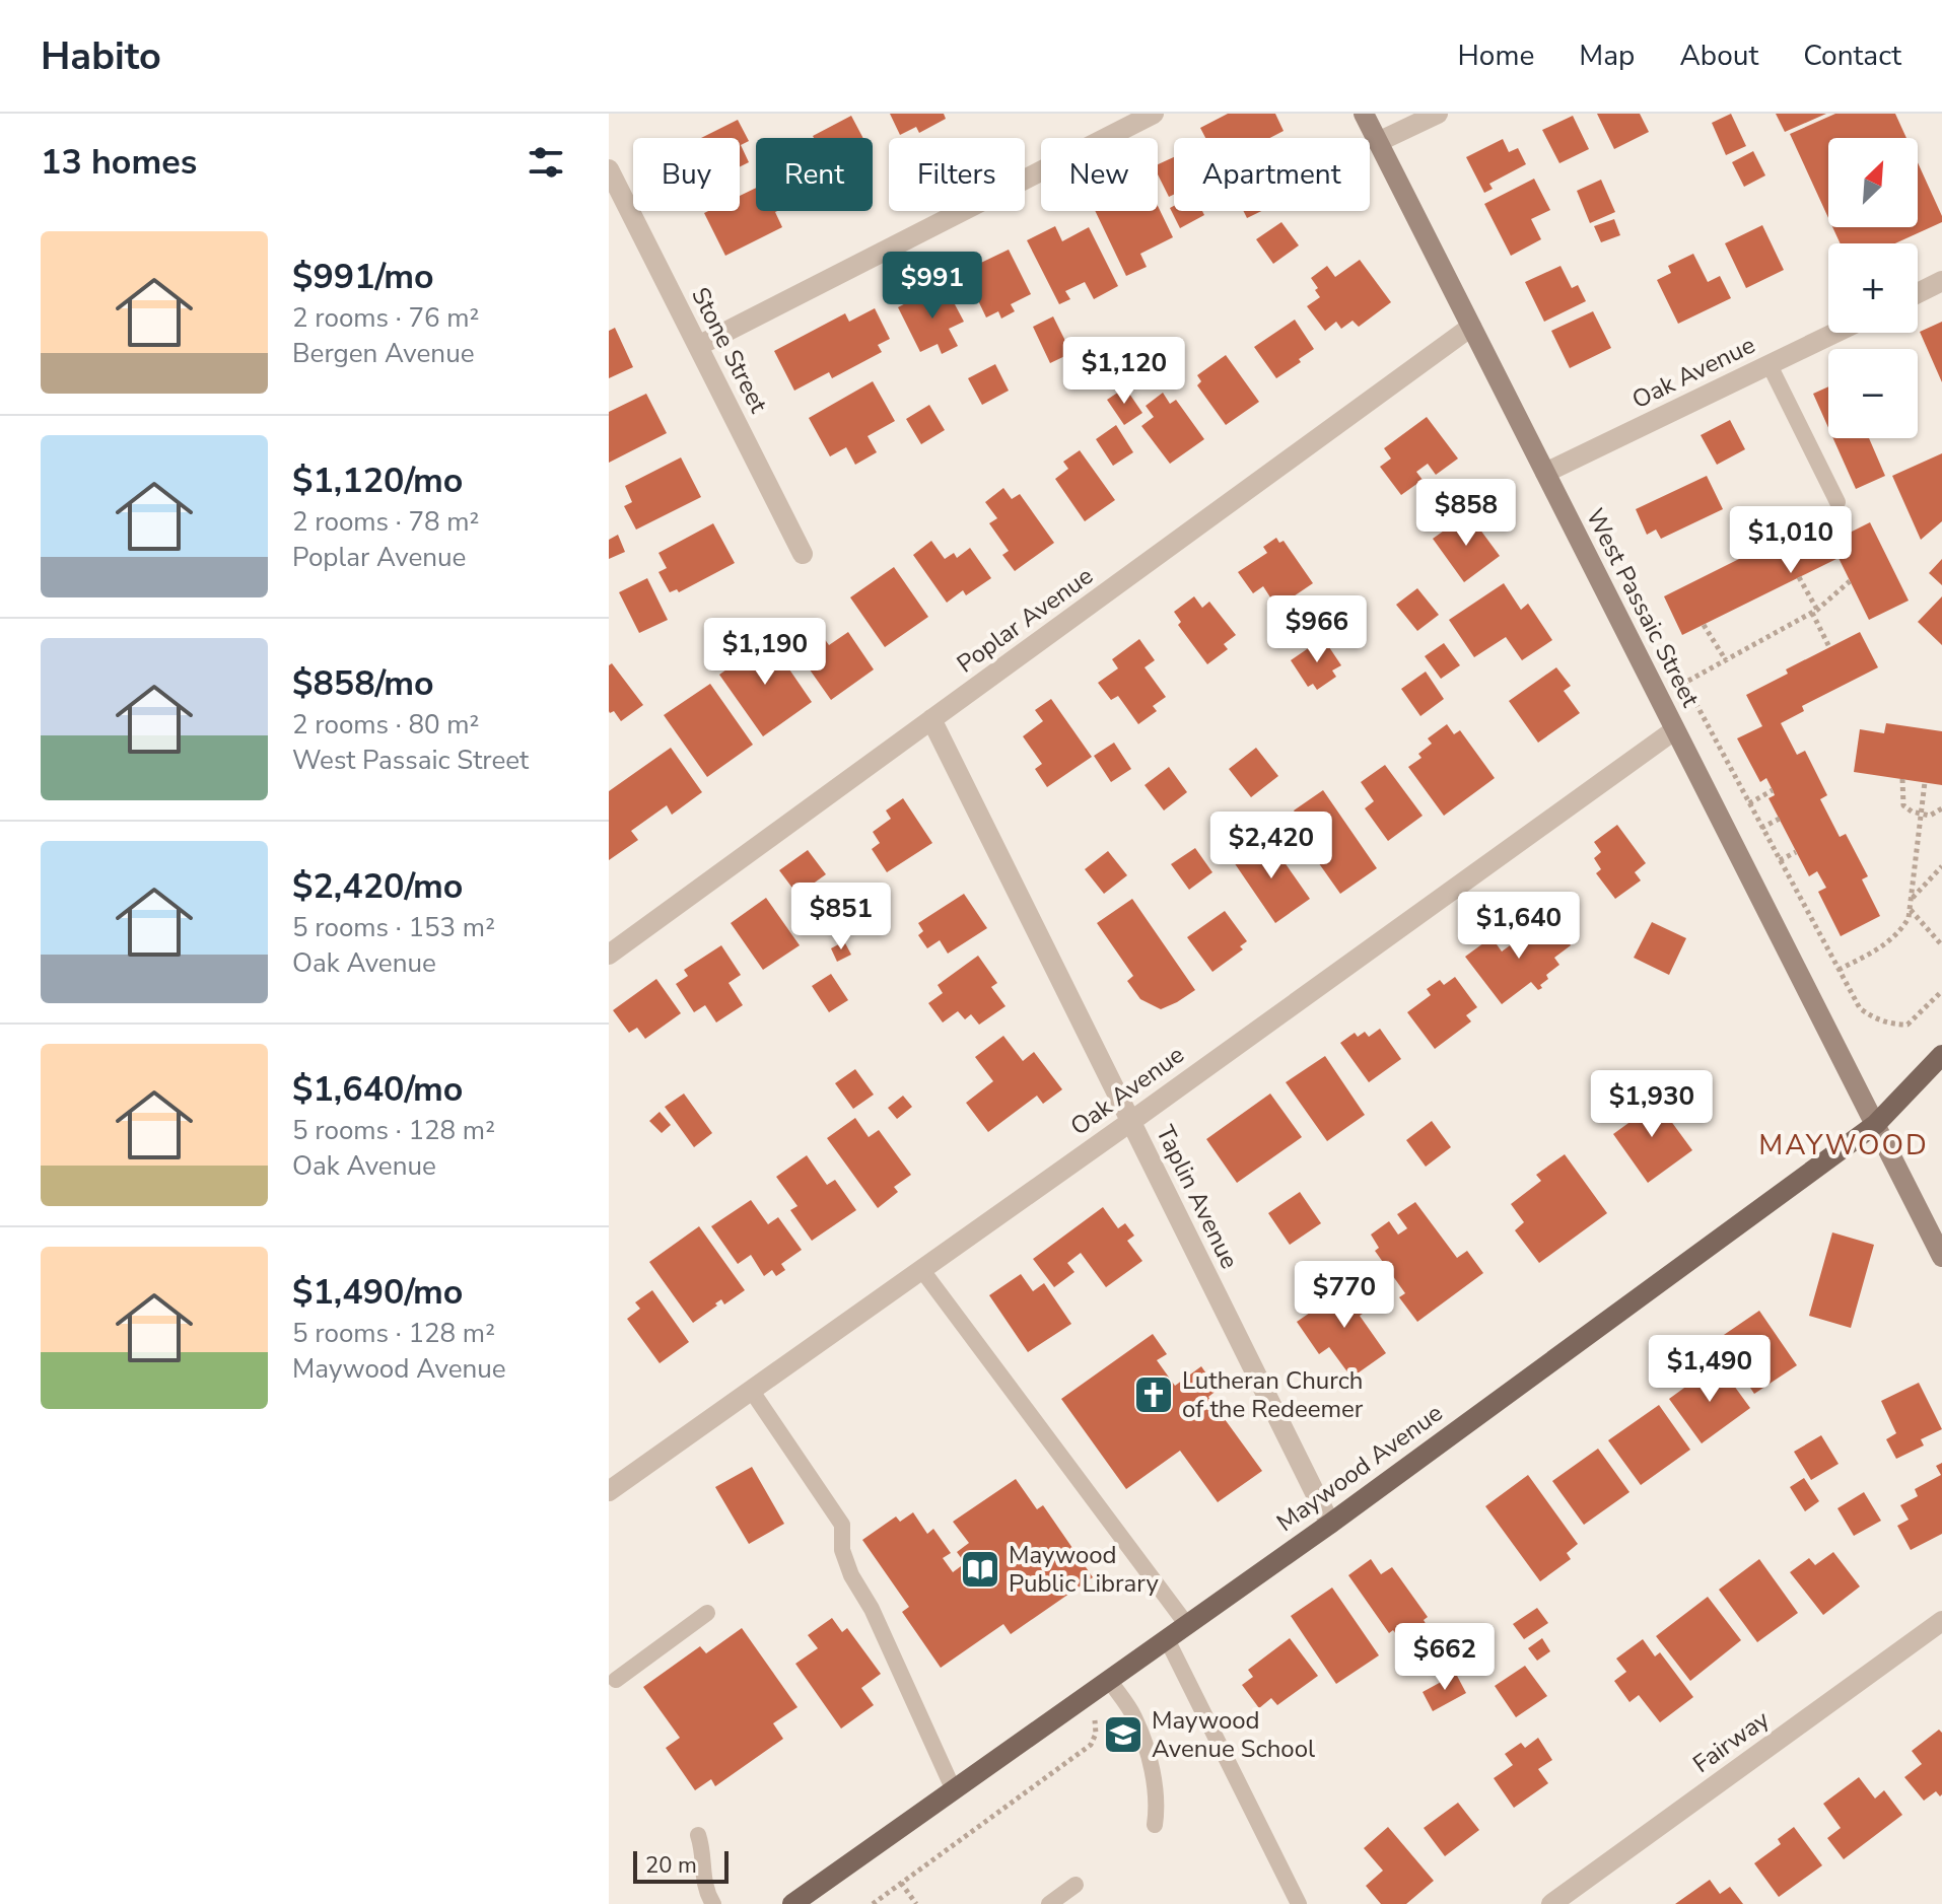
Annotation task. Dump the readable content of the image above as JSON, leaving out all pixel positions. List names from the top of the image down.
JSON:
{
  "streets": {
    "main road": ["West Passaic Street", "Maywood Avenue"],
    "street": [
      "Stone Street",
      "Oak Avenue",
      "Poplar Avenue",
      "Taplin Avenue",
      "Fairway"
    ]
  },
  "crossings": [
    ["Oak Avenue", "West Passaic Street"],
    ["Oak Avenue", "Taplin Avenue"],
    ["West Passaic Street", "Poplar Avenue"],
    ["West Passaic Street", "Maywood Avenue"],
    ["Poplar Avenue", "Taplin Avenue"],
    ["Taplin Avenue", "Maywood Avenue"]
  ],
  "districts": ["MAYWOOD"],
  "places": {
    "church": ["Lutheran Church of the Redeemer"],
    "library": ["Maywood Public Library"],
    "school or university": ["Maywood Avenue School"]
  },
  "scale_bar": "20 m",
  "north": "top right",
  "page": {
    "header": "Habito",
    "nav": [
      "Home",
      "Map",
      "About",
      "Contact"
    ],
    "heading": "13 homes",
    "map_buttons": ["+", "−"],
    "chip": [
      "Buy",
      "Rent",
      "Filters",
      "New",
      "Apartment"
    ],
    "list": [
      {
        "name": "$991/mo",
        "note": "2 rooms · 76 m² · Bergen Avenue"
      },
      {
        "name": "$1,120/mo",
        "note": "2 rooms · 78 m² · Poplar Avenue"
      },
      {
        "name": "$858/mo",
        "note": "2 rooms · 80 m² · West Passaic Street"
      },
      {
        "name": "$2,420/mo",
        "note": "5 rooms · 153 m² · Oak Avenue"
      },
      {
        "name": "$1,640/mo",
        "note": "5 rooms · 128 m² · Oak Avenue"
      },
      {
        "name": "$1,490/mo",
        "note": "5 rooms · 128 m² · Maywood Avenue"
      }
    ],
    "price": [
      "$991",
      "$1,120",
      "$858",
      "$1,010",
      "$966",
      "$1,190",
      "$2,420",
      "$851",
      "$1,640",
      "$1,930",
      "$770",
      "$1,490",
      "$662"
    ],
    "scale": "20 m"
  }
}
